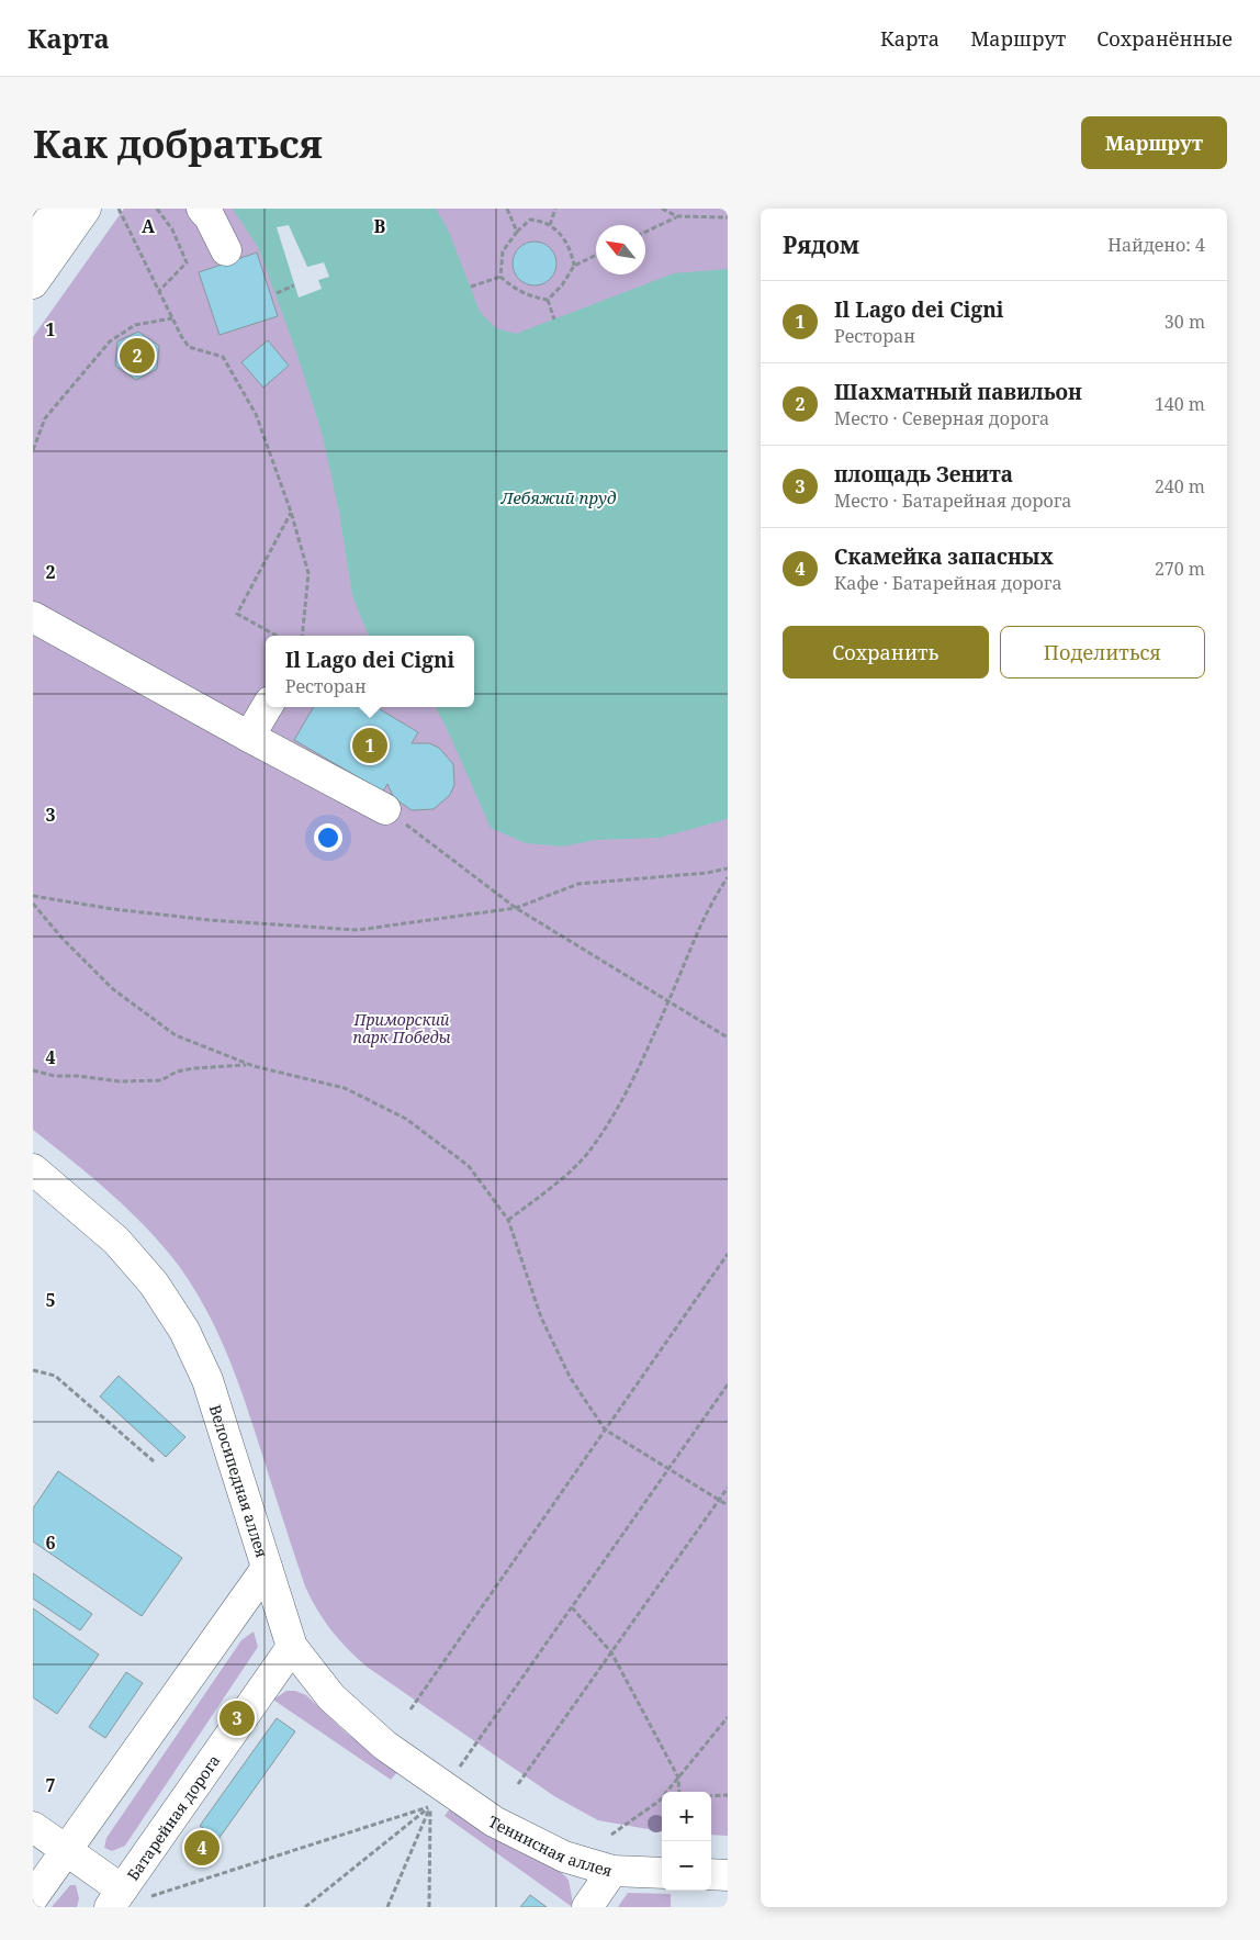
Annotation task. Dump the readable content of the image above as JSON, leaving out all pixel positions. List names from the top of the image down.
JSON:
{
  "streets": {
    "street": ["Велосипедная аллея", "Батарейная дорога", "Теннисная аллея"]
  },
  "crossings": [
    ["Велосипедная аллея", "Батарейная дорога"],
    ["Велосипедная аллея", "Теннисная аллея"]
  ],
  "water": ["Лебяжий пруд"],
  "parks": ["Приморский парк Победы"],
  "north": "top left",
  "page": {
    "header": "Карта",
    "nav": ["Карта", "Маршрут", "Сохранённые"],
    "buttons": [
      "Маршрут",
      ["Сохранить", "Поделиться"]
    ],
    "title": "Как добраться",
    "heading": ["Рядом", "Найдено: 4"],
    "list": [
      {
        "mark": "1",
        "name": "Il Lago dei Cigni",
        "note": "Ресторан",
        "value": "30 m"
      },
      {
        "mark": "2",
        "name": "Шахматный павильон",
        "note": "Место · Северная дорога",
        "value": "140 m"
      },
      {
        "mark": "3",
        "name": "площадь Зенита",
        "note": "Место · Батарейная дорога",
        "value": "240 m"
      },
      {
        "mark": "4",
        "name": "Скамейка запасных",
        "note": "Кафе · Батарейная дорога",
        "value": "270 m"
      }
    ],
    "pins": [
      "2",
      "1",
      "3",
      "4"
    ],
    "popup": ["Il Lago dei Cigni", "Ресторан"],
    "map_buttons": ["+", "−"]
  },
  "grid": {
    "columns": ["A", "B"],
    "rows": [
      "1",
      "2",
      "3",
      "4",
      "5",
      "6",
      "7"
    ]
  }
}
